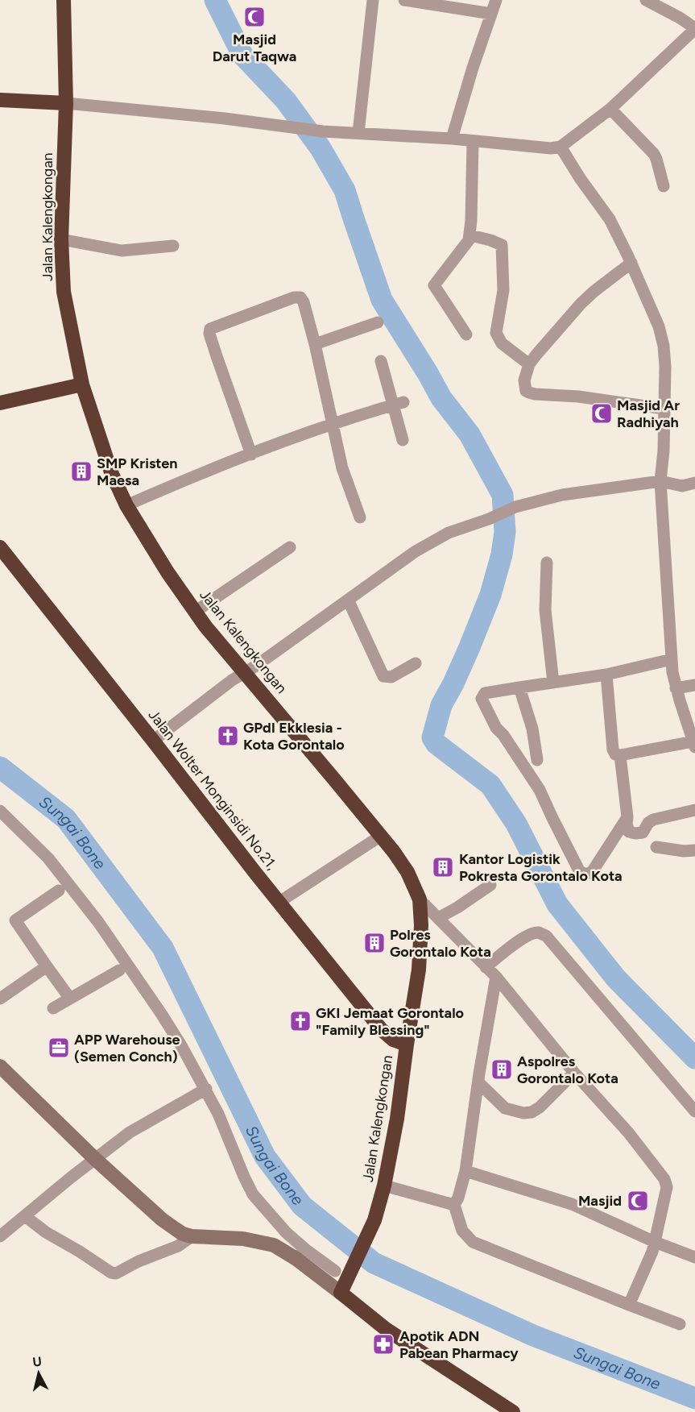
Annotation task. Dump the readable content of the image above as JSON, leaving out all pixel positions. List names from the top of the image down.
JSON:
{
  "streets": {
    "highway": ["Jalan Kalengkongan", "Jalan Wolter Monginsidi No.21,"]
  },
  "crossings": [
    ["Jalan Kalengkongan", "Jalan Wolter Monginsidi No.21,"]
  ],
  "water": ["Sungai Bone"],
  "places": {
    "mosque": ["Masjid Darut Taqwa", "Masjid Ar Radhiyah", "Masjid"],
    "building": [
      "SMP Kristen Maesa",
      "Kantor Logistik Pokresta Gorontalo Kota",
      "Polres Gorontalo Kota",
      "Aspolres Gorontalo Kota"
    ],
    "church": ["GPdI Ekklesia - Kota Gorontalo", "GKI Jemaat Gorontalo \"Family Blessing\""],
    "office": ["APP Warehouse (Semen Conch)"],
    "pharmacy": ["Apotik ADN Pabean Pharmacy"]
  },
  "north": "top"
}
